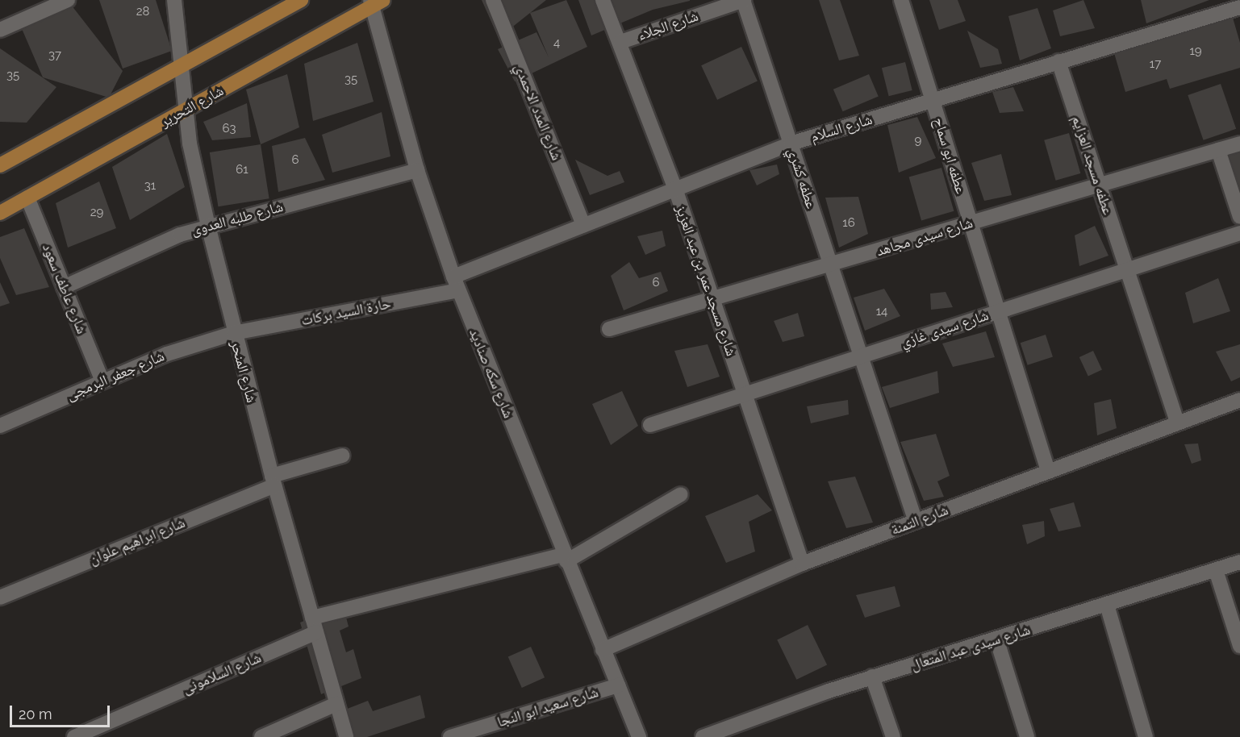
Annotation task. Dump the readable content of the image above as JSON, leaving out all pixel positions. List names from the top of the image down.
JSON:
{
  "streets": {
    "main road": ["شارع التحرير"],
    "street": [
      "شارع الجلاء",
      "شارع المدد الاحمدي",
      "شارع السلام",
      "عطفه ابو سماح",
      "عطفه مسجد العزايم",
      "عطفه كشري",
      "شارع طلبه العدوى",
      "شارع سيدى مجاهد",
      "شارع مسجد عمر بن عبد العزيز",
      "شارع عاطف سعود",
      "حارة السيد بركات",
      "شارع سيدى غازي",
      "شارع المنحر",
      "شارع سكه صناديد",
      "شارع جعفر البرمجى",
      "شارع التمنة",
      "شارع ابراهيم علوان",
      "شارع سيدى عبد المتعال",
      "شارع السلامونى",
      "شارع سعيد ابو النجا"
    ]
  },
  "crossings": [
    ["شارع الجلاء", "عطفه كشري"],
    ["شارع الجلاء", "شارع مسجد عمر بن عبد العزيز"],
    ["شارع التحرير", "شارع عاطف سعود"],
    ["شارع التحرير", "شارع المنحر"],
    ["شارع التحرير", "شارع سكه صناديد"],
    ["شارع المدد الاحمدي", "شارع السلام"],
    ["شارع السلام", "عطفه ابو سماح"],
    ["شارع السلام", "عطفه مسجد العزايم"],
    ["شارع السلام", "عطفه كشري"],
    ["شارع السلام", "شارع مسجد عمر بن عبد العزيز"],
    ["شارع السلام", "حارة السيد بركات"],
    ["شارع السلام", "شارع سكه صناديد"],
    ["عطفه ابو سماح", "شارع سيدى مجاهد"],
    ["عطفه ابو سماح", "شارع سيدى غازي"],
    ["عطفه ابو سماح", "شارع التمنة"],
    ["عطفه مسجد العزايم", "شارع سيدى مجاهد"],
    ["عطفه مسجد العزايم", "شارع سيدى غازي"],
    ["عطفه مسجد العزايم", "شارع التمنة"],
    ["عطفه كشري", "شارع سيدى مجاهد"],
    ["عطفه كشري", "شارع سيدى غازي"],
    ["عطفه كشري", "شارع التمنة"],
    ["شارع طلبه العدوى", "شارع عاطف سعود"],
    ["شارع طلبه العدوى", "شارع المنحر"],
    ["شارع طلبه العدوى", "شارع سكه صناديد"],
    ["شارع سيدى مجاهد", "شارع مسجد عمر بن عبد العزيز"],
    ["شارع مسجد عمر بن عبد العزيز", "شارع سيدى غازي"],
    ["شارع مسجد عمر بن عبد العزيز", "شارع التمنة"],
    ["شارع عاطف سعود", "شارع جعفر البرمجى"],
    ["حارة السيد بركات", "شارع المنحر"],
    ["حارة السيد بركات", "شارع سكه صناديد"],
    ["حارة السيد بركات", "شارع جعفر البرمجى"],
    ["شارع المنحر", "شارع جعفر البرمجى"],
    ["شارع المنحر", "شارع ابراهيم علوان"],
    ["شارع المنحر", "شارع السلامونى"],
    ["شارع سكه صناديد", "شارع التمنة"],
    ["شارع سكه صناديد", "شارع السلامونى"],
    ["شارع سكه صناديد", "شارع سعيد ابو النجا"]
  ],
  "house_numbers": [
    "28",
    "4",
    "19",
    "37",
    "17",
    "35",
    "35",
    "63",
    "9",
    "6",
    "61",
    "31",
    "29",
    "16",
    "6",
    "14"
  ],
  "scale_bar": "20 m"
}
